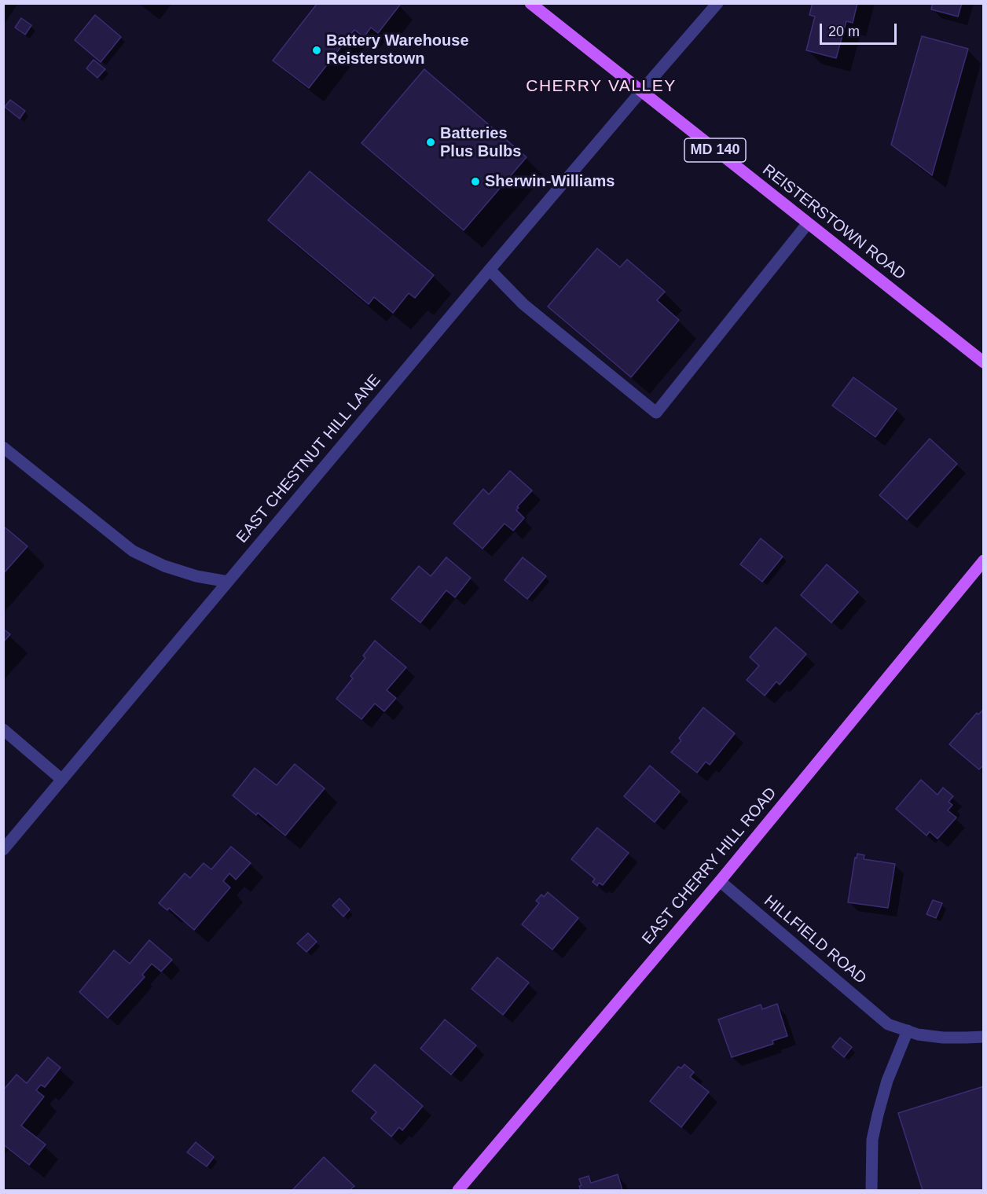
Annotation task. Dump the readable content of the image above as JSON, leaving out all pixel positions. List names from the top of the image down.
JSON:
{
  "streets": {
    "main road": ["MD 140", "REISTERSTOWN ROAD", "EAST CHERRY HILL ROAD"],
    "street": ["EAST CHESTNUT HILL LANE", "HILLFIELD ROAD"]
  },
  "crossings": [
    ["REISTERSTOWN ROAD", "EAST CHESTNUT HILL LANE"],
    ["EAST CHERRY HILL ROAD", "HILLFIELD ROAD"]
  ],
  "districts": ["CHERRY VALLEY"],
  "places": ["Battery Warehouse Reisterstown", "Batteries Plus Bulbs", "Sherwin-Williams"],
  "scale_bar": "20 m"
}
